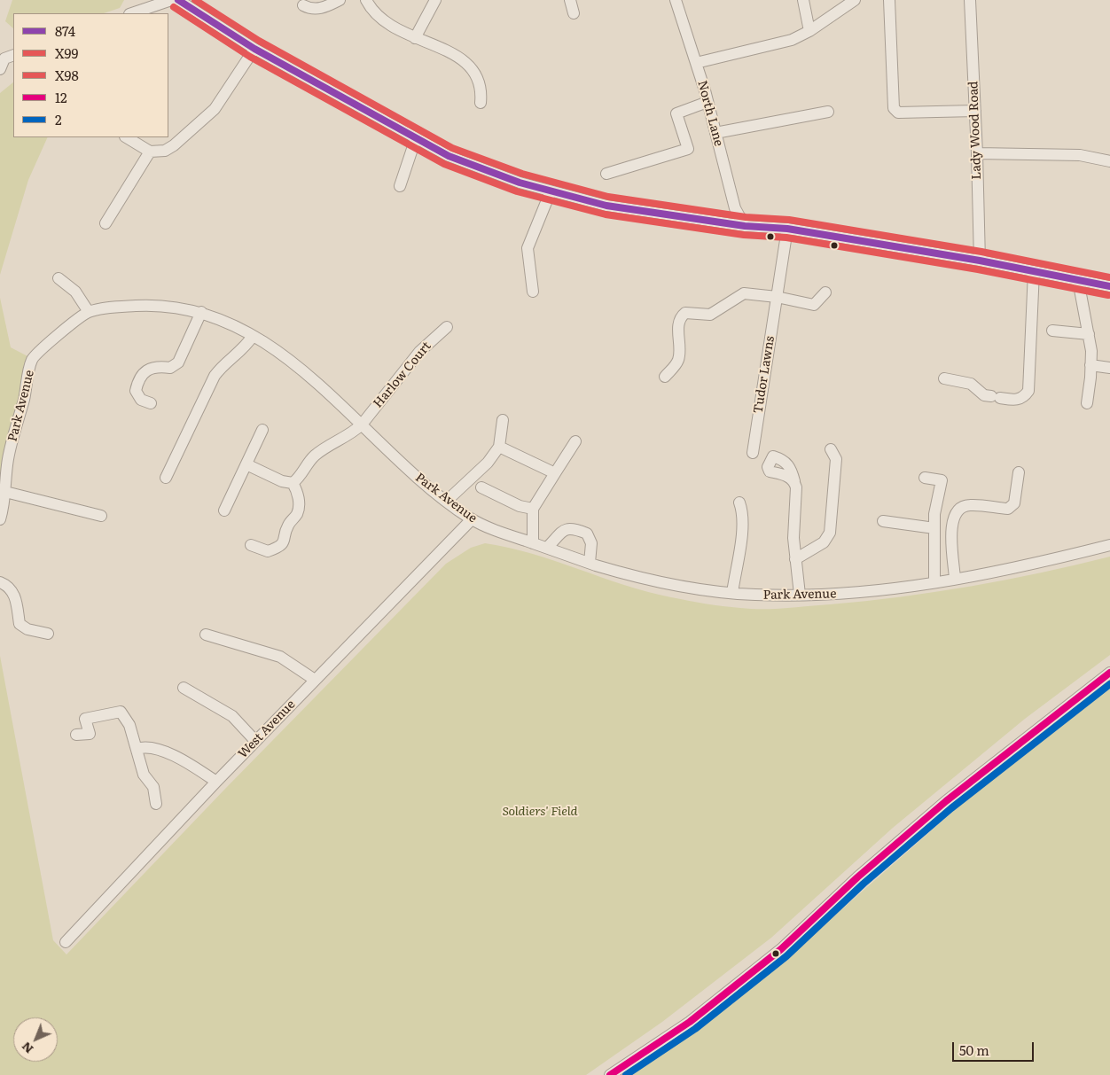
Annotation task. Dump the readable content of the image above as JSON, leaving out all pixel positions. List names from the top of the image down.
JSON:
{
  "streets": {
    "street": [
      "North Lane",
      "Lady Wood Road",
      "Harlow Court",
      "Tudor Lawns",
      "Park Avenue",
      "West Avenue"
    ]
  },
  "crossings": [
    ["Harlow Court", "Park Avenue"],
    ["Park Avenue", "West Avenue"]
  ],
  "parks": ["Soldiers' Field"],
  "lines": [
    "transit line 874",
    "transit line X98",
    "transit line X99",
    "transit line 12",
    "transit line 2"
  ],
  "legend": [
    "874",
    "X99",
    "X98",
    "12",
    "2"
  ],
  "scale_bar": "50 m",
  "north": "bottom left"
}
